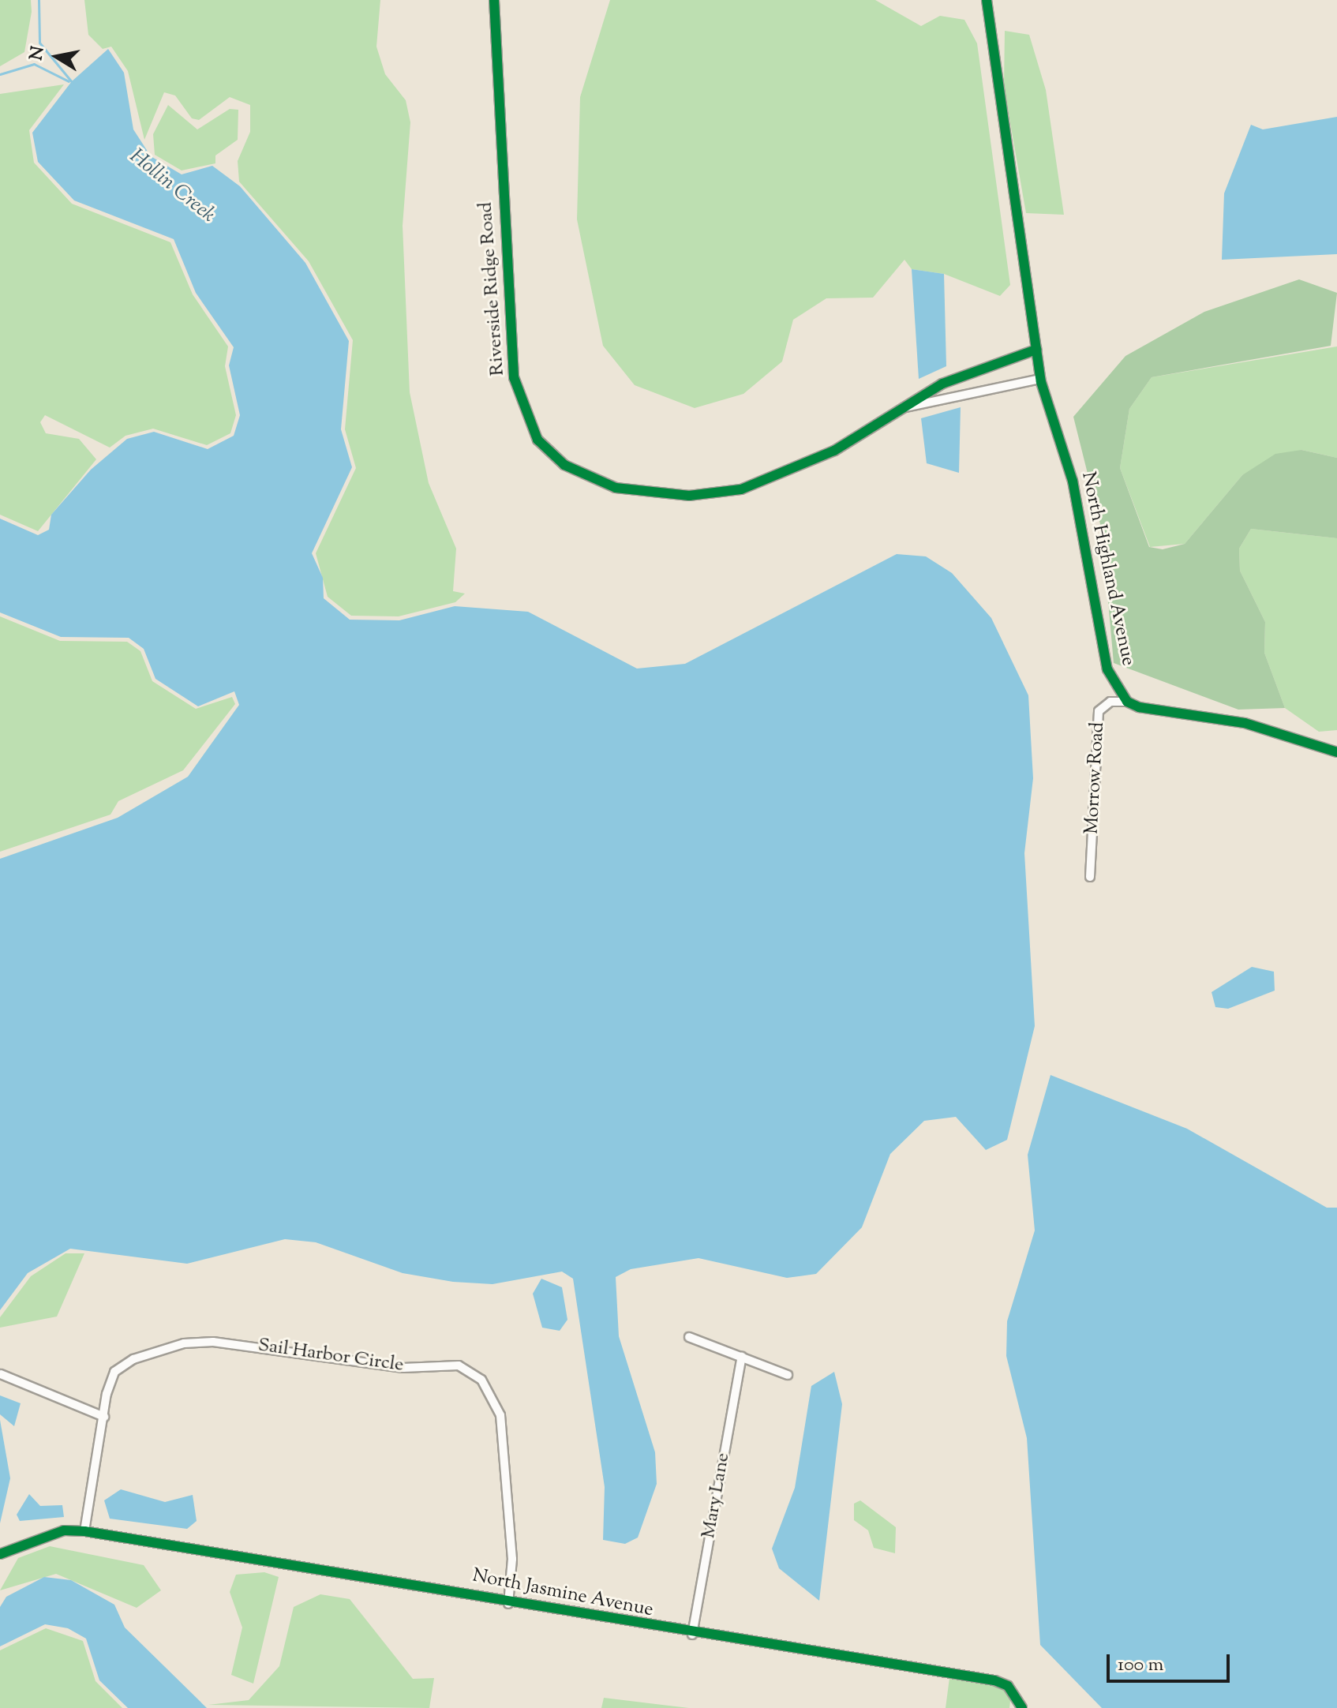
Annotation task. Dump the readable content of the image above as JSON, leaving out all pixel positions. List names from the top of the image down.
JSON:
{
  "streets": {
    "street": [
      "Riverside Ridge Road",
      "North Highland Avenue",
      "Morrow Road",
      "Sail Harbor Circle",
      "Mary Lane",
      "North Jasmine Avenue"
    ]
  },
  "crossings": [
    ["Riverside Ridge Road", "North Highland Avenue"],
    ["North Highland Avenue", "Morrow Road"],
    ["Sail Harbor Circle", "North Jasmine Avenue"],
    ["Mary Lane", "North Jasmine Avenue"]
  ],
  "water": ["Hollin Creek"],
  "scale_bar": "100 m",
  "north": "left"
}
